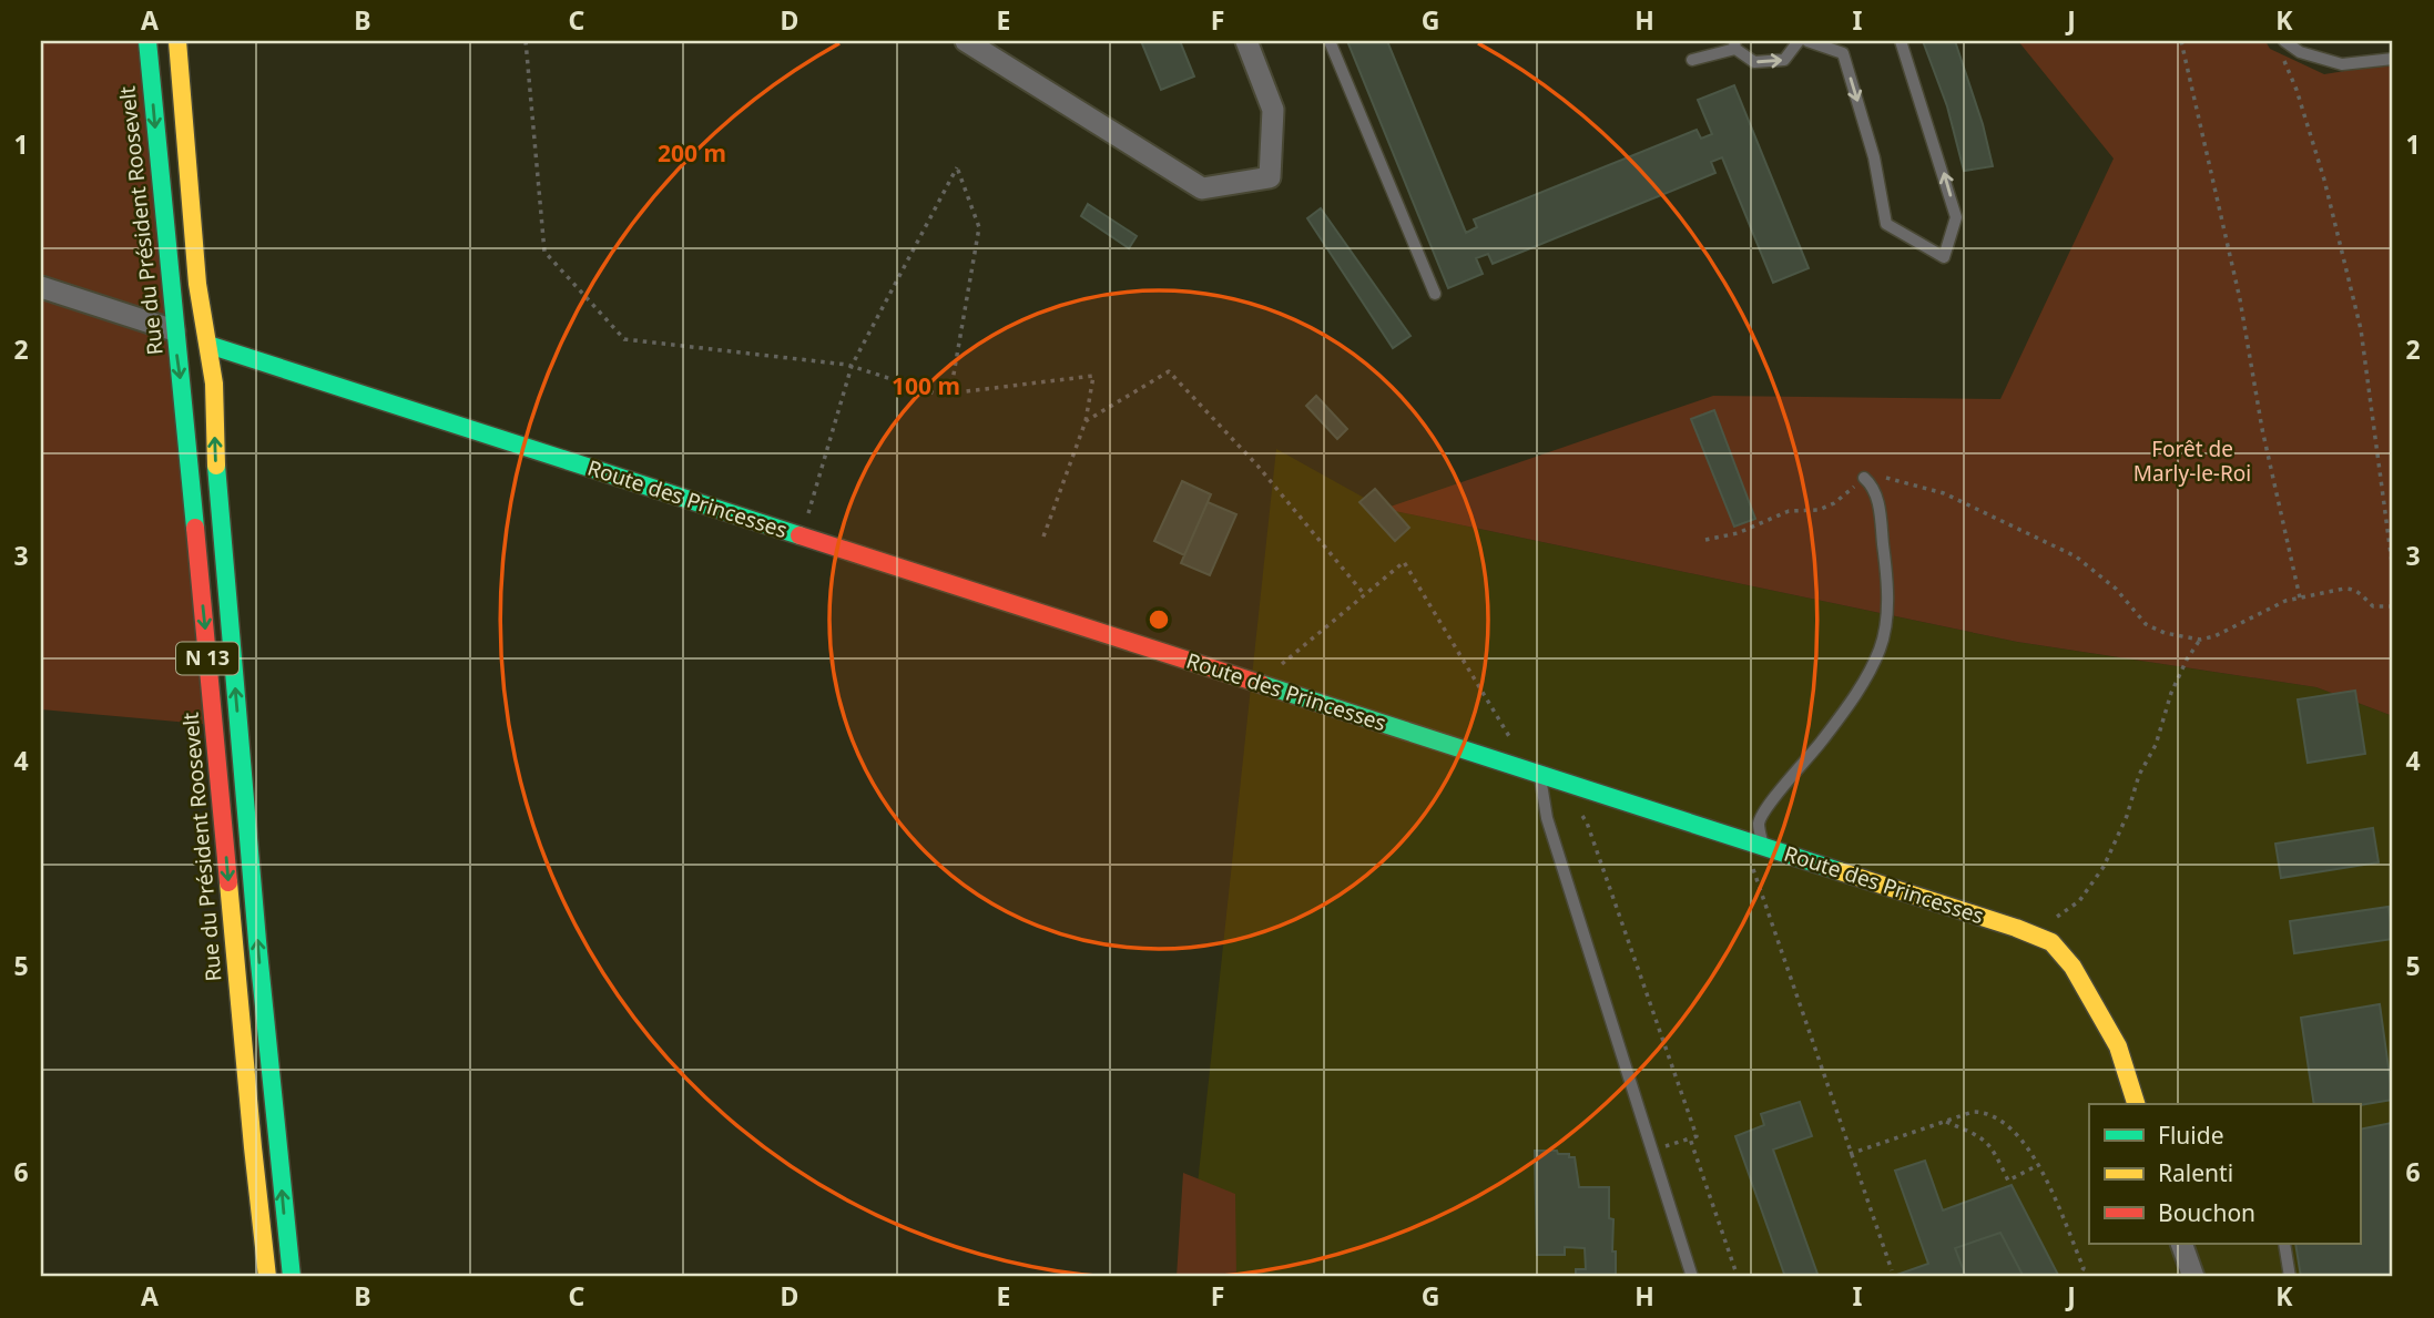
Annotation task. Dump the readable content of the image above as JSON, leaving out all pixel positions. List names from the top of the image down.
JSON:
{
  "streets": {
    "main road": ["Rue du Président Roosevelt", "Route des Princesses", "N 13"]
  },
  "crossings": [
    ["Route des Princesses", "N 13"]
  ],
  "parks": ["Forêt de Marly-le-Roi"],
  "legend": ["Fluide", "Ralenti", "Bouchon"],
  "grid": {
    "columns": [
      "A",
      "B",
      "C",
      "D",
      "E",
      "F",
      "G",
      "H",
      "I",
      "J",
      "K"
    ],
    "rows": [
      "1",
      "2",
      "3",
      "4",
      "5",
      "6"
    ]
  },
  "rings": ["200 m", "100 m"]
}
